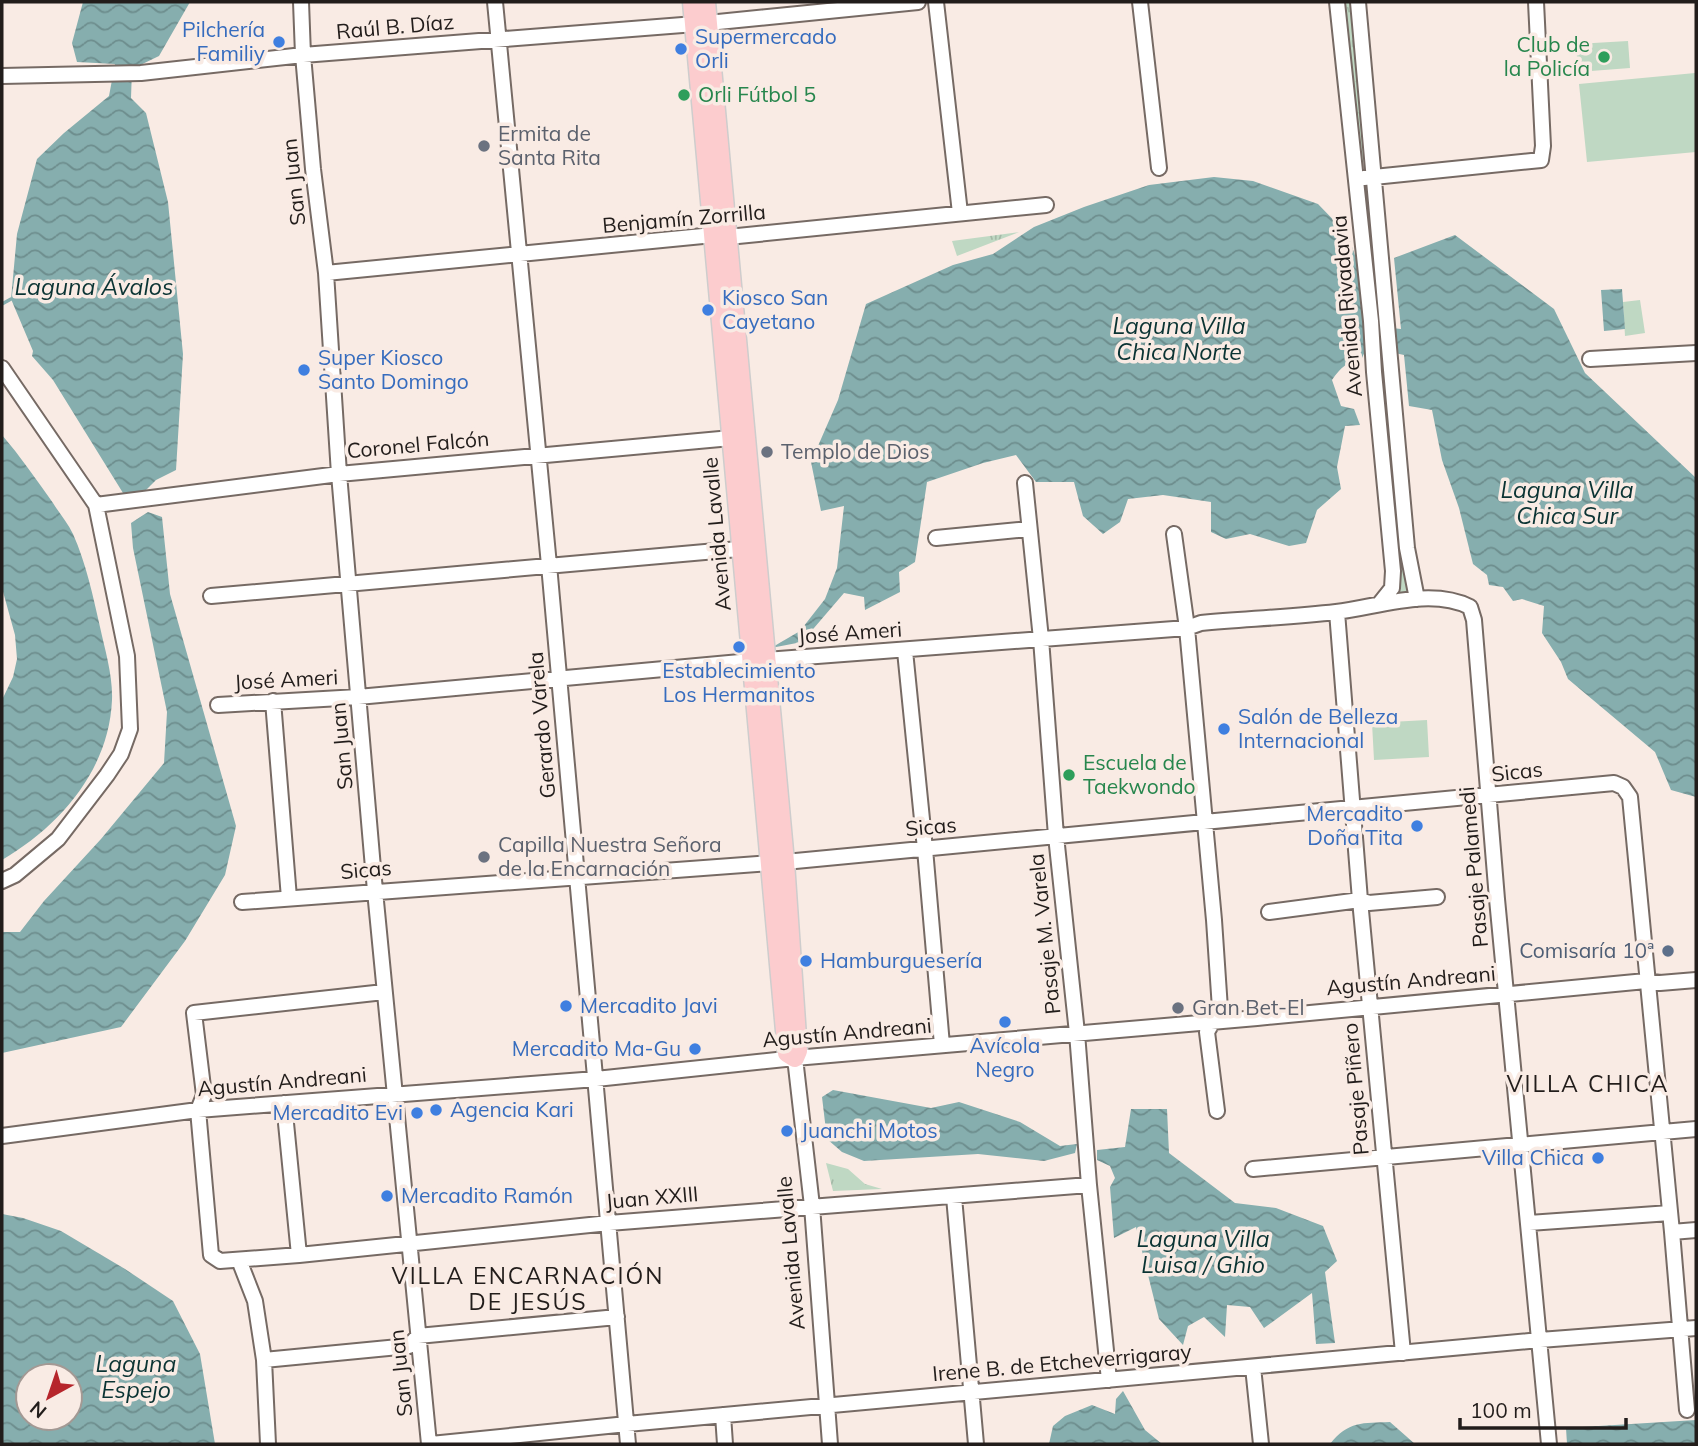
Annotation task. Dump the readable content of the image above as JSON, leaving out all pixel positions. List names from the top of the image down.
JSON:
{
  "streets": {
    "main road": ["Avenida Lavalle"],
    "street": [
      "Raúl B. Díaz",
      "San Juan",
      "Benjamín Zorrilla",
      "Avenida Rivadavia",
      "Coronel Falcón",
      "José Ameri",
      "Gerardo Varela",
      "Sicas",
      "Pasaje Palamedi",
      "Pasaje M. Varela",
      "Agustín Andreani",
      "Pasaje Piñero",
      "Juan XXIII",
      "Irene B. de Etcheverrigaray"
    ]
  },
  "crossings": [
    ["Raúl B. Díaz", "San Juan"],
    ["Raúl B. Díaz", "Avenida Lavalle"],
    ["Raúl B. Díaz", "Gerardo Varela"],
    ["San Juan", "Benjamín Zorrilla"],
    ["San Juan", "Coronel Falcón"],
    ["San Juan", "José Ameri"],
    ["San Juan", "Sicas"],
    ["San Juan", "Agustín Andreani"],
    ["San Juan", "Juan XXIII"],
    ["San Juan", "Irene B. de Etcheverrigaray"],
    ["Benjamín Zorrilla", "Avenida Lavalle"],
    ["Benjamín Zorrilla", "Gerardo Varela"],
    ["Avenida Rivadavia", "José Ameri"],
    ["Coronel Falcón", "Avenida Lavalle"],
    ["Coronel Falcón", "Gerardo Varela"],
    ["Avenida Lavalle", "José Ameri"],
    ["Avenida Lavalle", "Sicas"],
    ["Avenida Lavalle", "Agustín Andreani"],
    ["Avenida Lavalle", "Juan XXIII"],
    ["Avenida Lavalle", "Irene B. de Etcheverrigaray"],
    ["José Ameri", "Gerardo Varela"],
    ["José Ameri", "Pasaje Palamedi"],
    ["José Ameri", "Pasaje M. Varela"],
    ["José Ameri", "Pasaje Piñero"],
    ["Gerardo Varela", "Sicas"],
    ["Gerardo Varela", "Agustín Andreani"],
    ["Gerardo Varela", "Juan XXIII"],
    ["Gerardo Varela", "Irene B. de Etcheverrigaray"],
    ["Sicas", "Pasaje Palamedi"],
    ["Sicas", "Pasaje M. Varela"],
    ["Sicas", "Agustín Andreani"],
    ["Sicas", "Pasaje Piñero"],
    ["Pasaje Palamedi", "Agustín Andreani"],
    ["Pasaje Palamedi", "Irene B. de Etcheverrigaray"],
    ["Pasaje M. Varela", "Agustín Andreani"],
    ["Pasaje M. Varela", "Juan XXIII"],
    ["Pasaje M. Varela", "Irene B. de Etcheverrigaray"],
    ["Agustín Andreani", "Pasaje Piñero"],
    ["Agustín Andreani", "Juan XXIII"],
    ["Pasaje Piñero", "Irene B. de Etcheverrigaray"]
  ],
  "districts": ["VILLA CHICA", "VILLA ENCARNACIÓN DE JESÚS"],
  "water": [
    "Laguna Ávalos",
    "Laguna Villa Chica Norte",
    "Laguna Villa Chica Sur",
    "Laguna Villa Luisa / Ghio",
    "Laguna Espejo"
  ],
  "places": [
    "Pilchería Familiy",
    "Supermercado Orli",
    "Club de la Policía",
    "Orli Fútbol 5",
    "Ermita de Santa Rita",
    "Kiosco San Cayetano",
    "Super Kiosco Santo Domingo",
    "Templo de Dios",
    "Establecimiento Los Hermanitos",
    "Salón de Belleza Internacional",
    "Escuela de Taekwondo",
    "Mercadito Doña Tita",
    "Capilla Nuestra Señora de la Encarnación",
    "Comisaría 10ª",
    "Hamburguesería",
    "Mercadito Javi",
    "Gran Bet-El",
    "Avícola Negro",
    "Mercadito Ma-Gu",
    "Agencia Kari",
    "Mercadito Evi",
    "Juanchi Motos",
    "Villa Chica",
    "Mercadito Ramón"
  ],
  "scale_bar": "100 m",
  "north": "bottom left"
}
